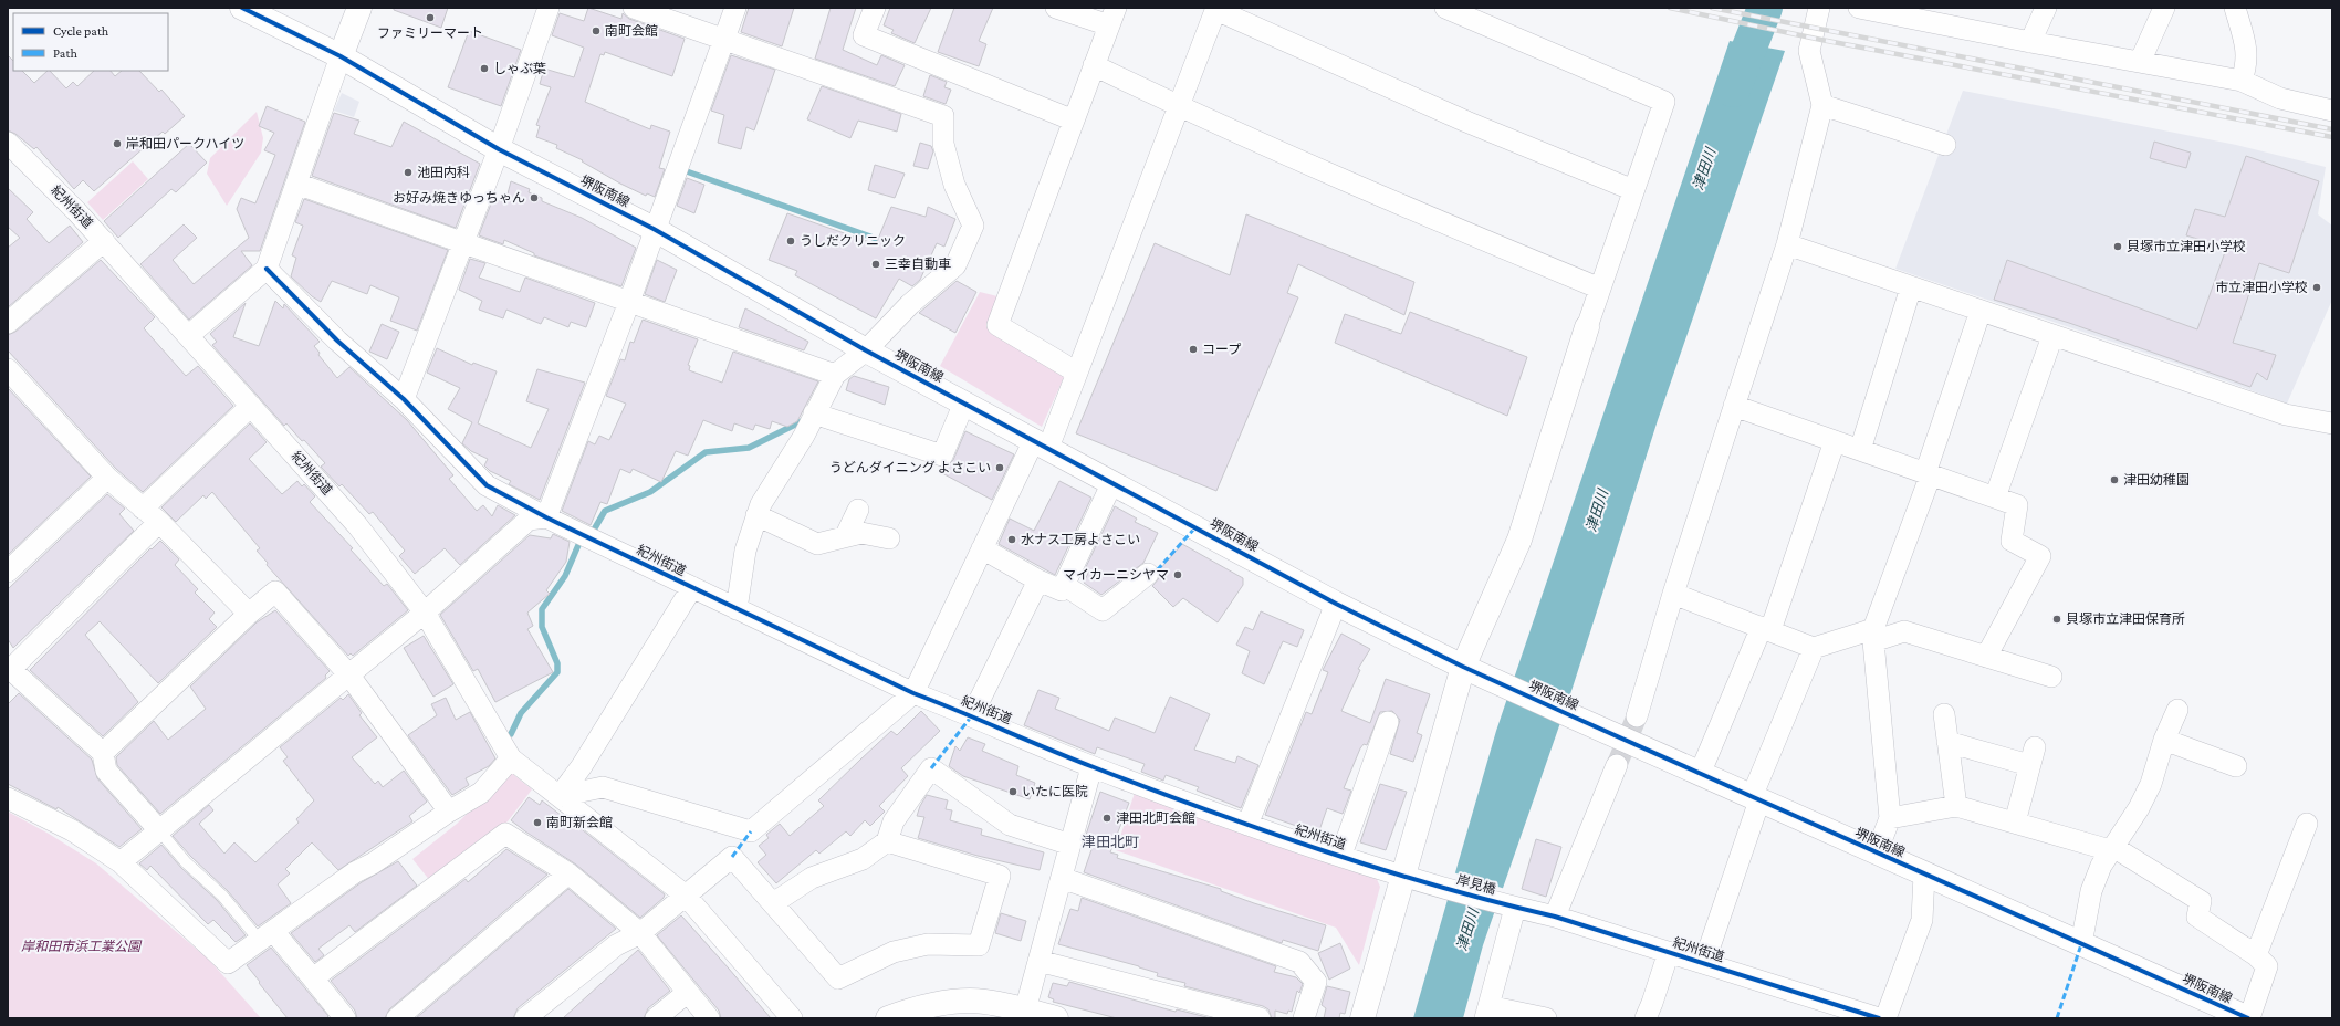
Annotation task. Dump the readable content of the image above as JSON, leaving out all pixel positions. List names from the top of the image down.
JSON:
{
  "streets": {
    "main road": ["堺阪南線"],
    "street": ["紀州街道", "岸見橋"]
  },
  "crossings": [
    ["紀州街道", "岸見橋"]
  ],
  "districts": ["津田北町"],
  "water": ["津田川"],
  "parks": ["岸和田市浜工業公園"],
  "places": [
    "ファミリーマート",
    "南町会館",
    "しゃぶ葉",
    "岸和田パークハイツ",
    "池田内科",
    "お好み焼きゆっちゃん",
    "うしだクリニック",
    "貝塚市立津田小学校",
    "三幸自動車",
    "市立津田小学校",
    "コープ",
    "うどんダイニング よさこい",
    "津田幼稚園",
    "水ナス工房よさこい",
    "マイカーニシヤマ",
    "貝塚市立津田保育所",
    "いたに医院",
    "津田北町会館",
    "南町新会館"
  ],
  "legend": ["Cycle path", "Path"]
}
